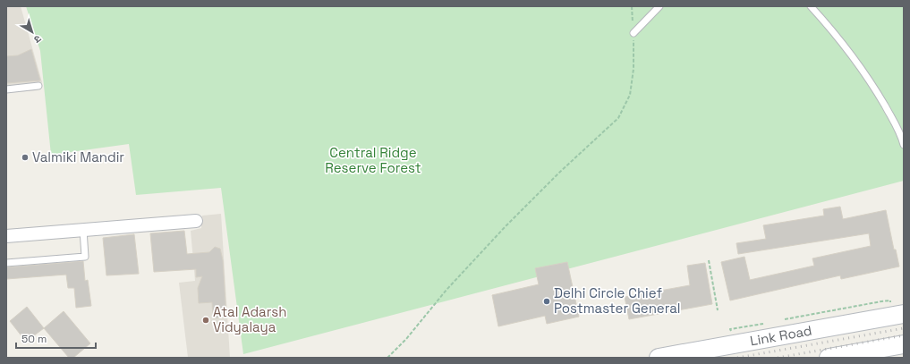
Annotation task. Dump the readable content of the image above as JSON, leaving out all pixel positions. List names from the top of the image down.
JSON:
{
  "streets": {
    "main road": ["Link Road"]
  },
  "parks": ["Central Ridge Reserve Forest"],
  "places": ["Valmiki Mandir", "Delhi Circle Chief Postmaster General", "Atal Adarsh Vidyalaya"],
  "scale_bar": "50 m",
  "north": "bottom right"
}
